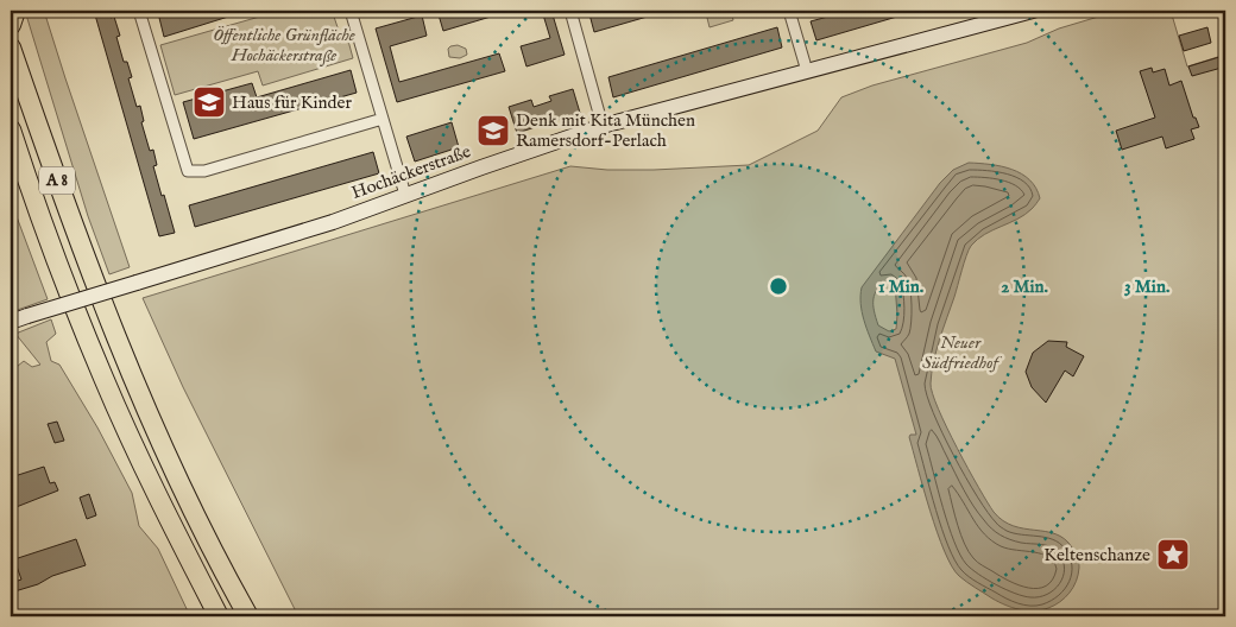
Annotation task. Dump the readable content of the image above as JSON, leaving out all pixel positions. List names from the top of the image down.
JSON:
{
  "streets": {
    "highway": ["A 8"],
    "street": ["Hochäckerstraße"]
  },
  "parks": ["Öffentliche Grünfläche Hochäckerstraße", "Neuer Südfriedhof"],
  "places": {
    "school or university": ["Haus für Kinder", "Denk mit Kita München Ramersdorf-Perlach"],
    "place": ["Keltenschanze"]
  },
  "rings": ["1 Min.", "2 Min.", "3 Min."]
}
